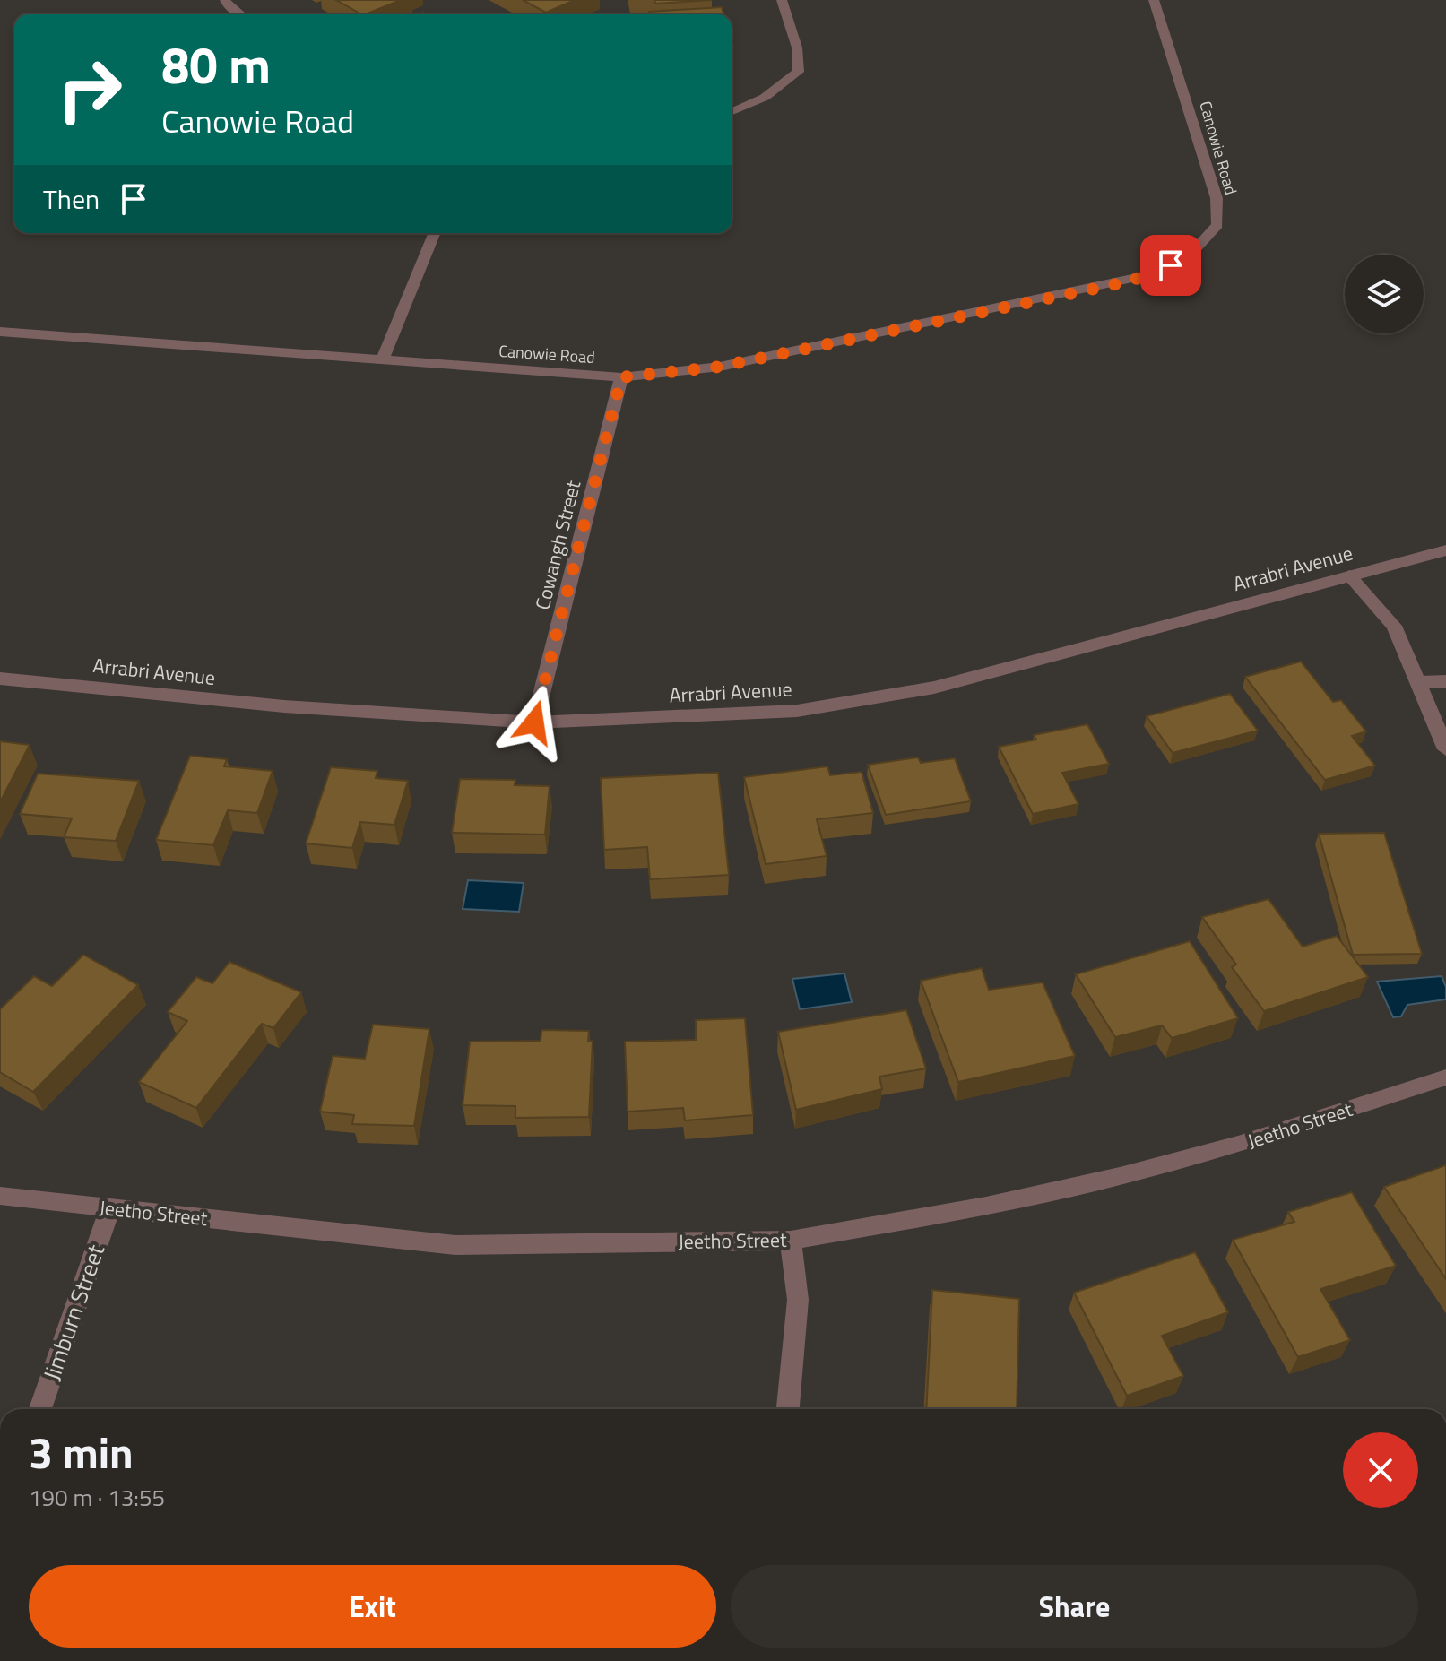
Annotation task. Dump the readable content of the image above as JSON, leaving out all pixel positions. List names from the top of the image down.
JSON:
{
  "streets": {
    "street": [
      "Canowie Road",
      "Cowangh Street",
      "Arrabri Avenue",
      "Jeetho Street",
      "Jimburn Street"
    ]
  },
  "crossings": [
    ["Canowie Road", "Cowangh Street"],
    ["Cowangh Street", "Arrabri Avenue"],
    ["Jeetho Street", "Jimburn Street"]
  ],
  "page": {
    "turn": ["80 m", "Canowie Road"],
    "then": "Then",
    "heading": ["3 min", "190 m · 13:55"],
    "buttons": ["Exit", "Share"]
  }
}
